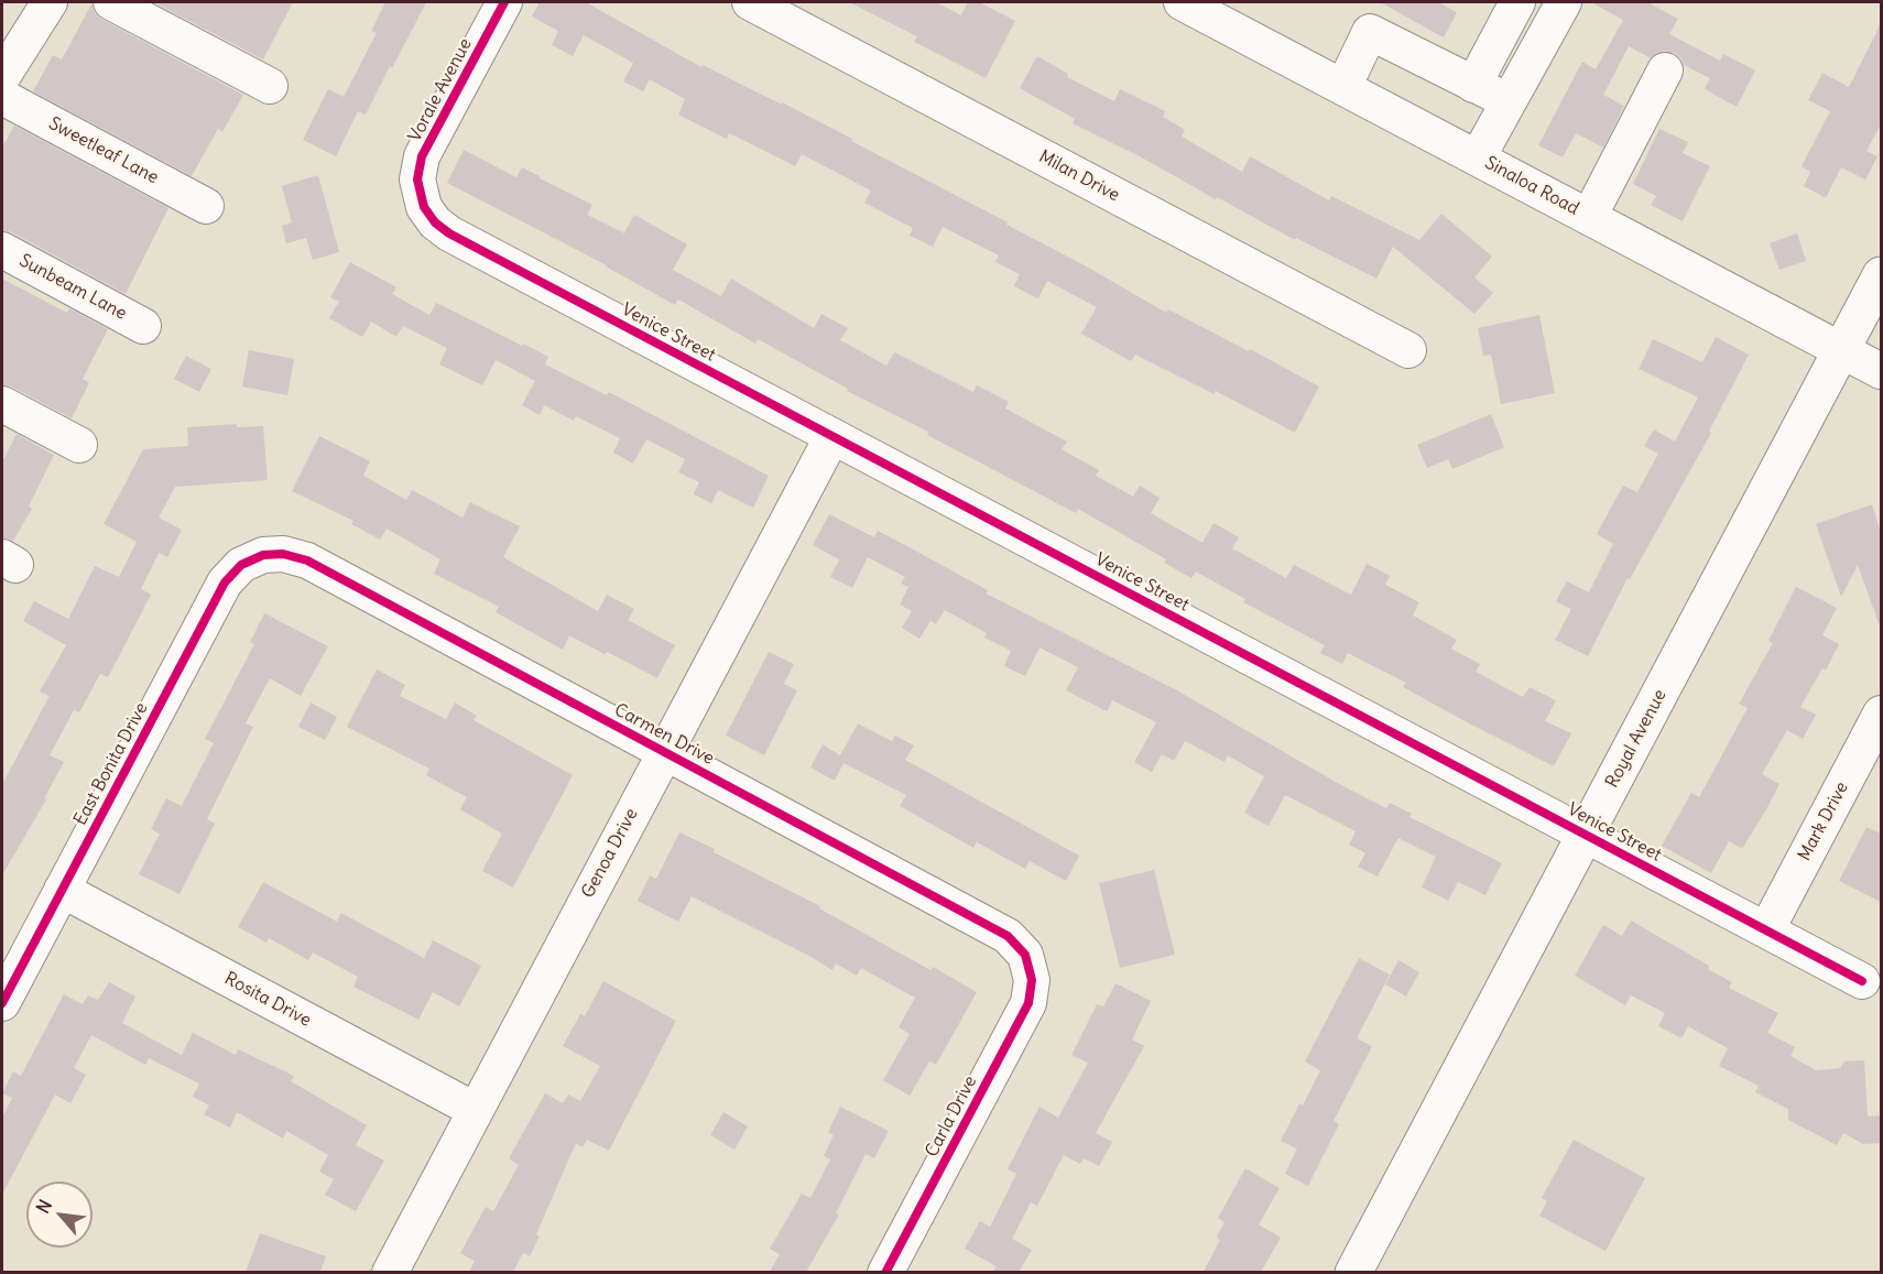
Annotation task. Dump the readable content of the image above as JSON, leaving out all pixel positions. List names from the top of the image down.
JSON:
{
  "streets": {
    "main road": ["Royal Avenue"],
    "street": [
      "Vorale Avenue",
      "Sweetleaf Lane",
      "Milan Drive",
      "Sinaloa Road",
      "Sunbeam Lane",
      "Venice Street",
      "Carmen Drive",
      "East Bonita Drive",
      "Mark Drive",
      "Genoa Drive",
      "Rosita Drive",
      "Carla Drive"
    ]
  },
  "crossings": [
    ["Vorale Avenue", "Venice Street"],
    ["Sinaloa Road", "Royal Avenue"],
    ["Venice Street", "Royal Avenue"],
    ["Venice Street", "Mark Drive"],
    ["Venice Street", "Genoa Drive"],
    ["Carmen Drive", "East Bonita Drive"],
    ["Carmen Drive", "Genoa Drive"],
    ["Carmen Drive", "Carla Drive"],
    ["East Bonita Drive", "Rosita Drive"],
    ["Genoa Drive", "Rosita Drive"]
  ],
  "north": "top left"
}
